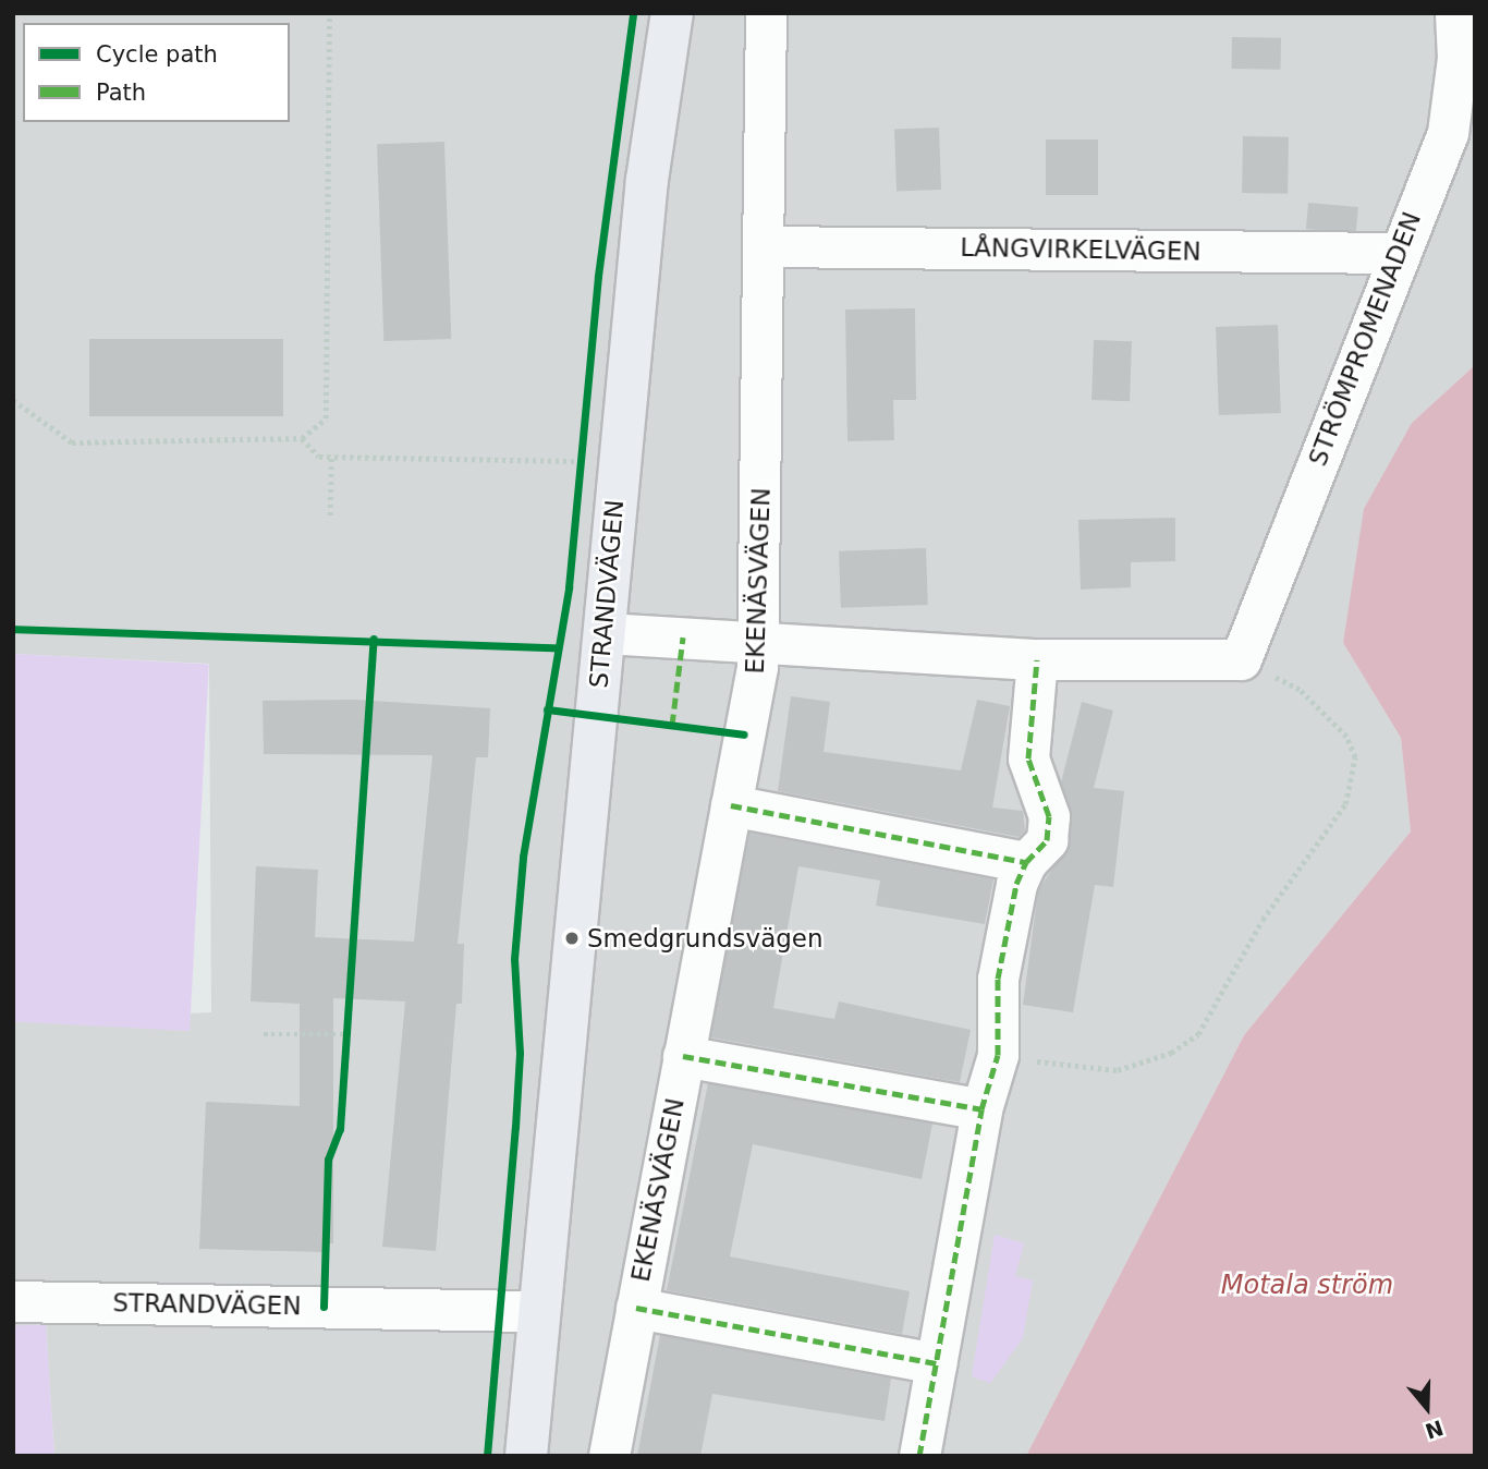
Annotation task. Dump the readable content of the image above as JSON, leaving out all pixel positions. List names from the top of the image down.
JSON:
{
  "streets": {
    "street": [
      "LÅNGVIRKELVÄGEN",
      "STRÖMPROMENADEN",
      "EKENÄSVÄGEN",
      "STRANDVÄGEN"
    ]
  },
  "crossings": [
    ["LÅNGVIRKELVÄGEN", "STRÖMPROMENADEN"],
    ["LÅNGVIRKELVÄGEN", "EKENÄSVÄGEN"]
  ],
  "water": ["Motala ström"],
  "places": ["Smedgrundsvägen"],
  "legend": ["Cycle path", "Path"],
  "north": "bottom"
}
